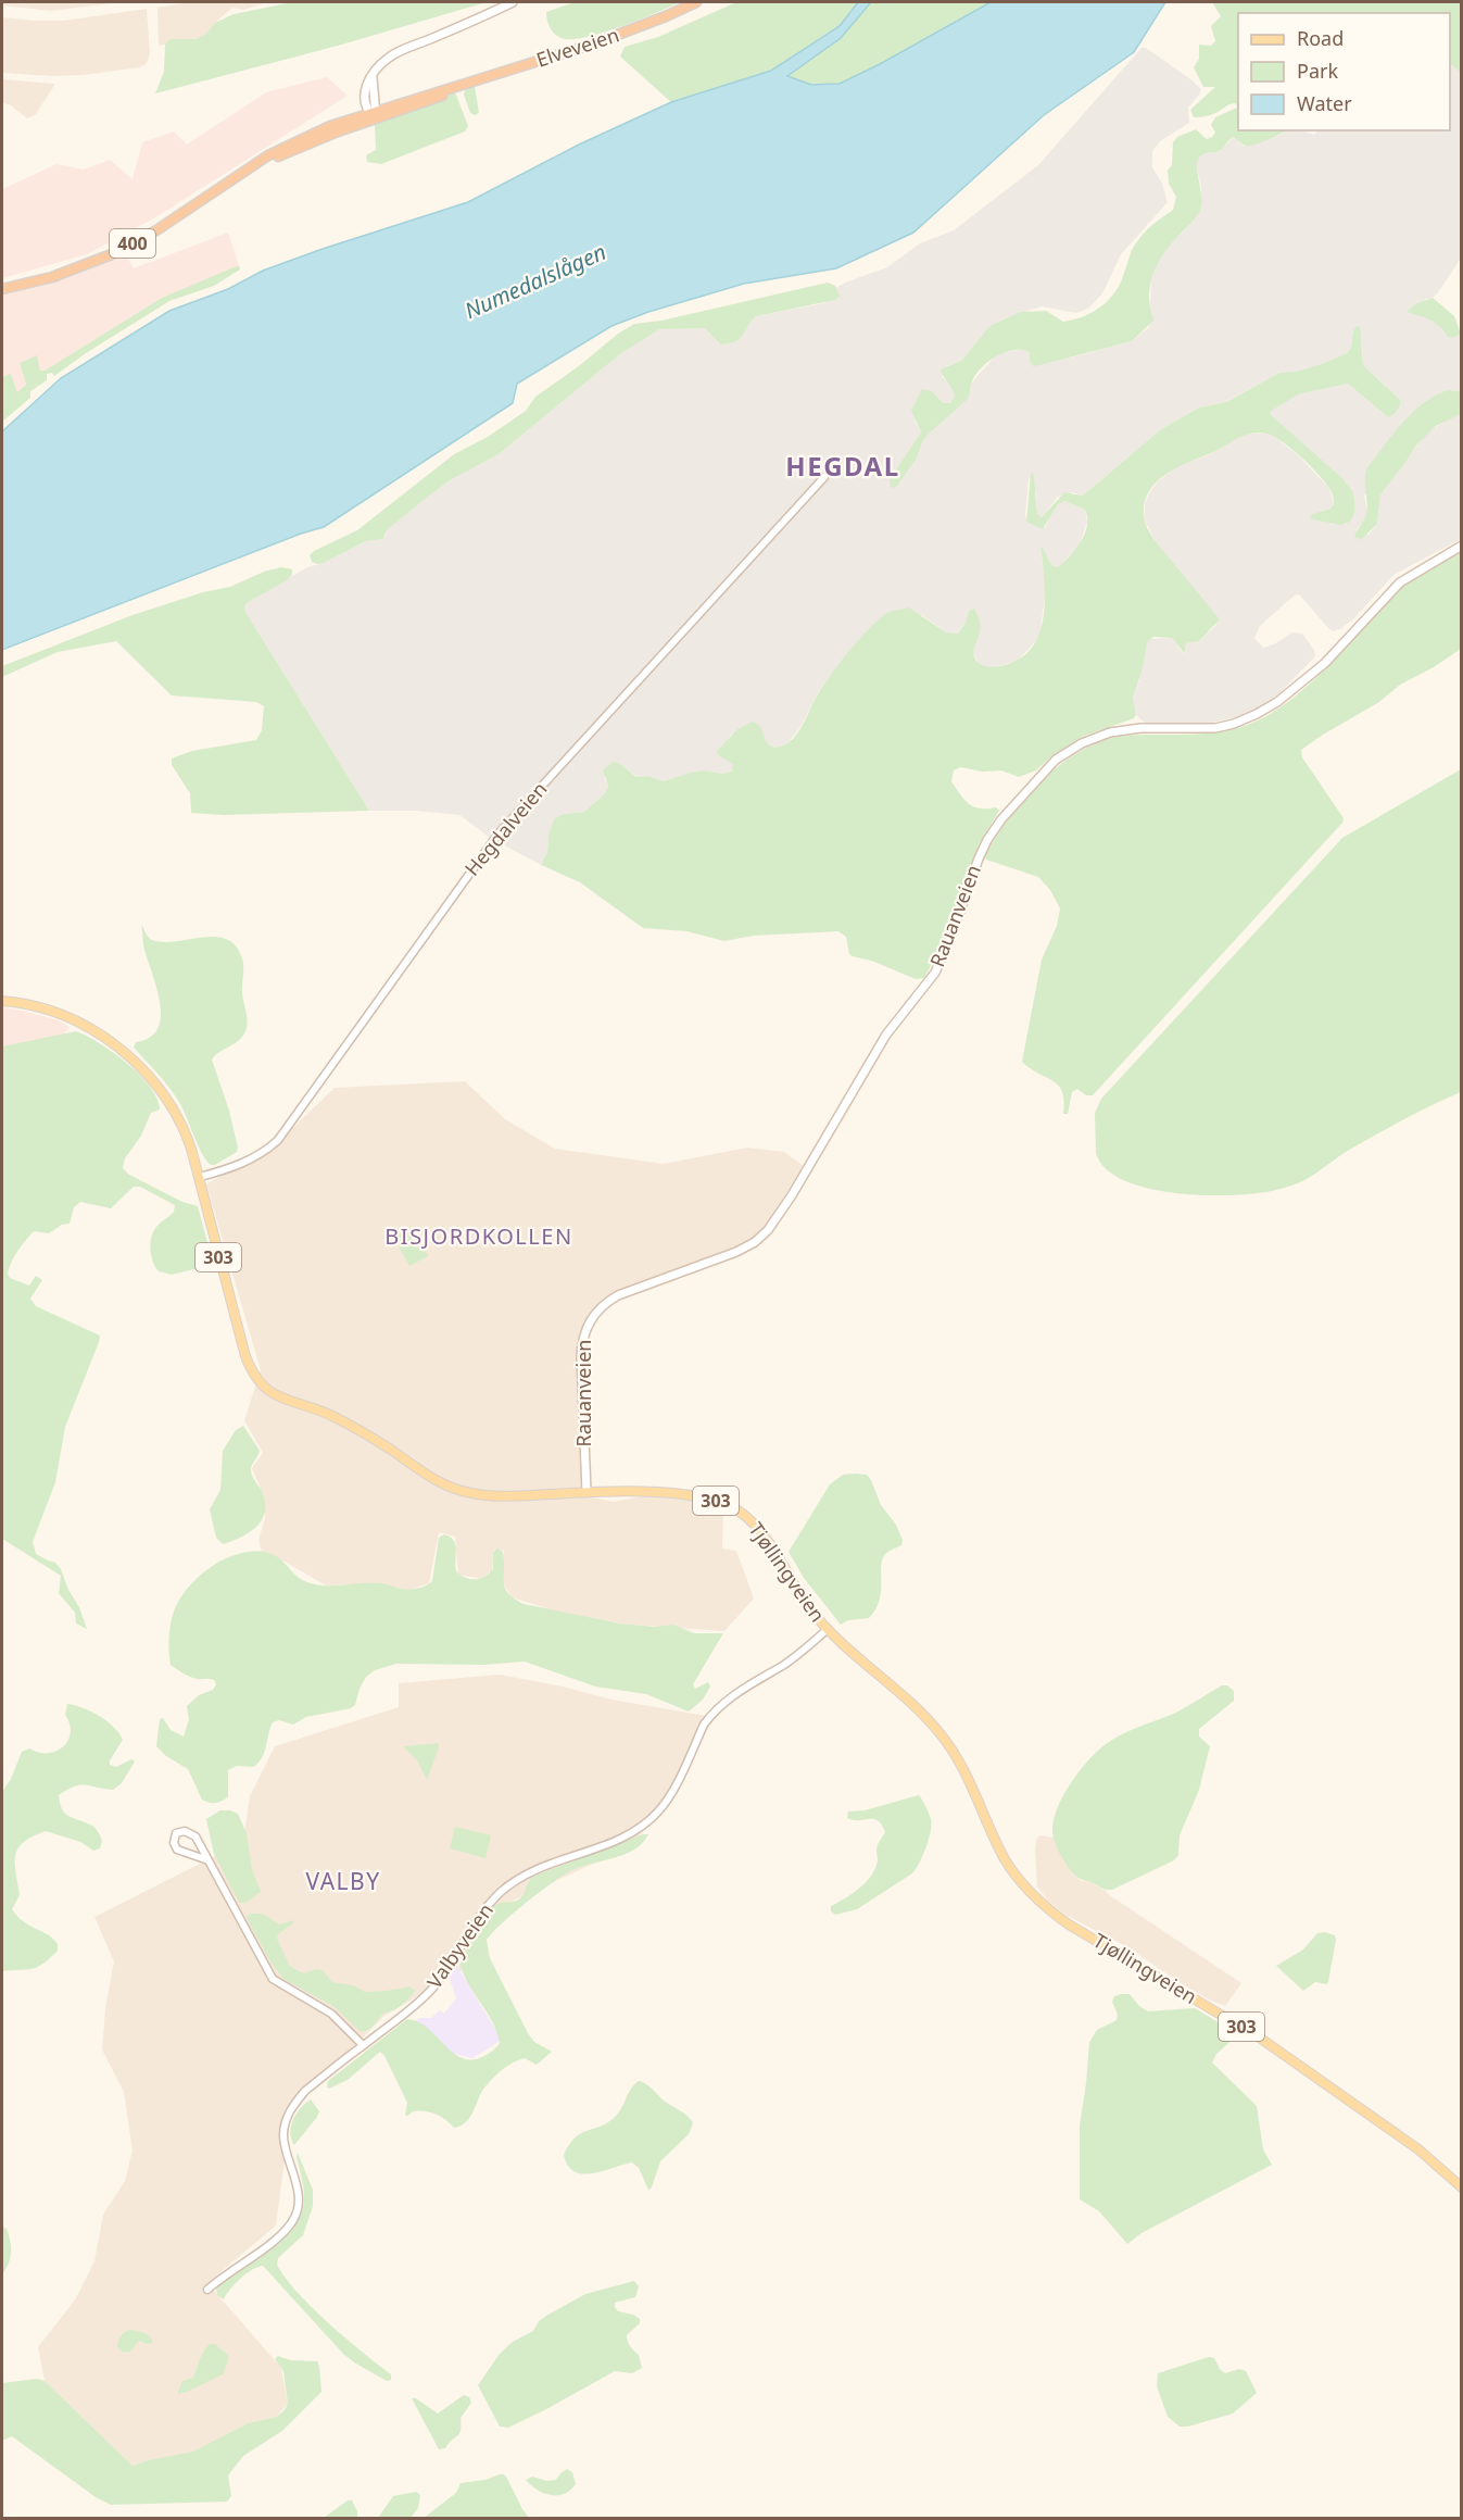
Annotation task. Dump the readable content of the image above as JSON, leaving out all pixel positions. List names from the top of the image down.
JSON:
{
  "streets": {
    "highway": ["Elveveien", "400"],
    "main road": ["Rauanveien", "303", "Tjøllingveien"],
    "street": ["Hegdalveien", "Valbyveien"]
  },
  "crossings": [
    ["Hegdalveien", "Tjøllingveien"],
    ["Rauanveien", "Tjøllingveien"],
    ["Tjøllingveien", "Valbyveien"]
  ],
  "districts": ["HEGDAL", "BISJORDKOLLEN", "VALBY"],
  "water": ["Numedalslågen"],
  "legend": ["Road", "Park", "Water"]
}
